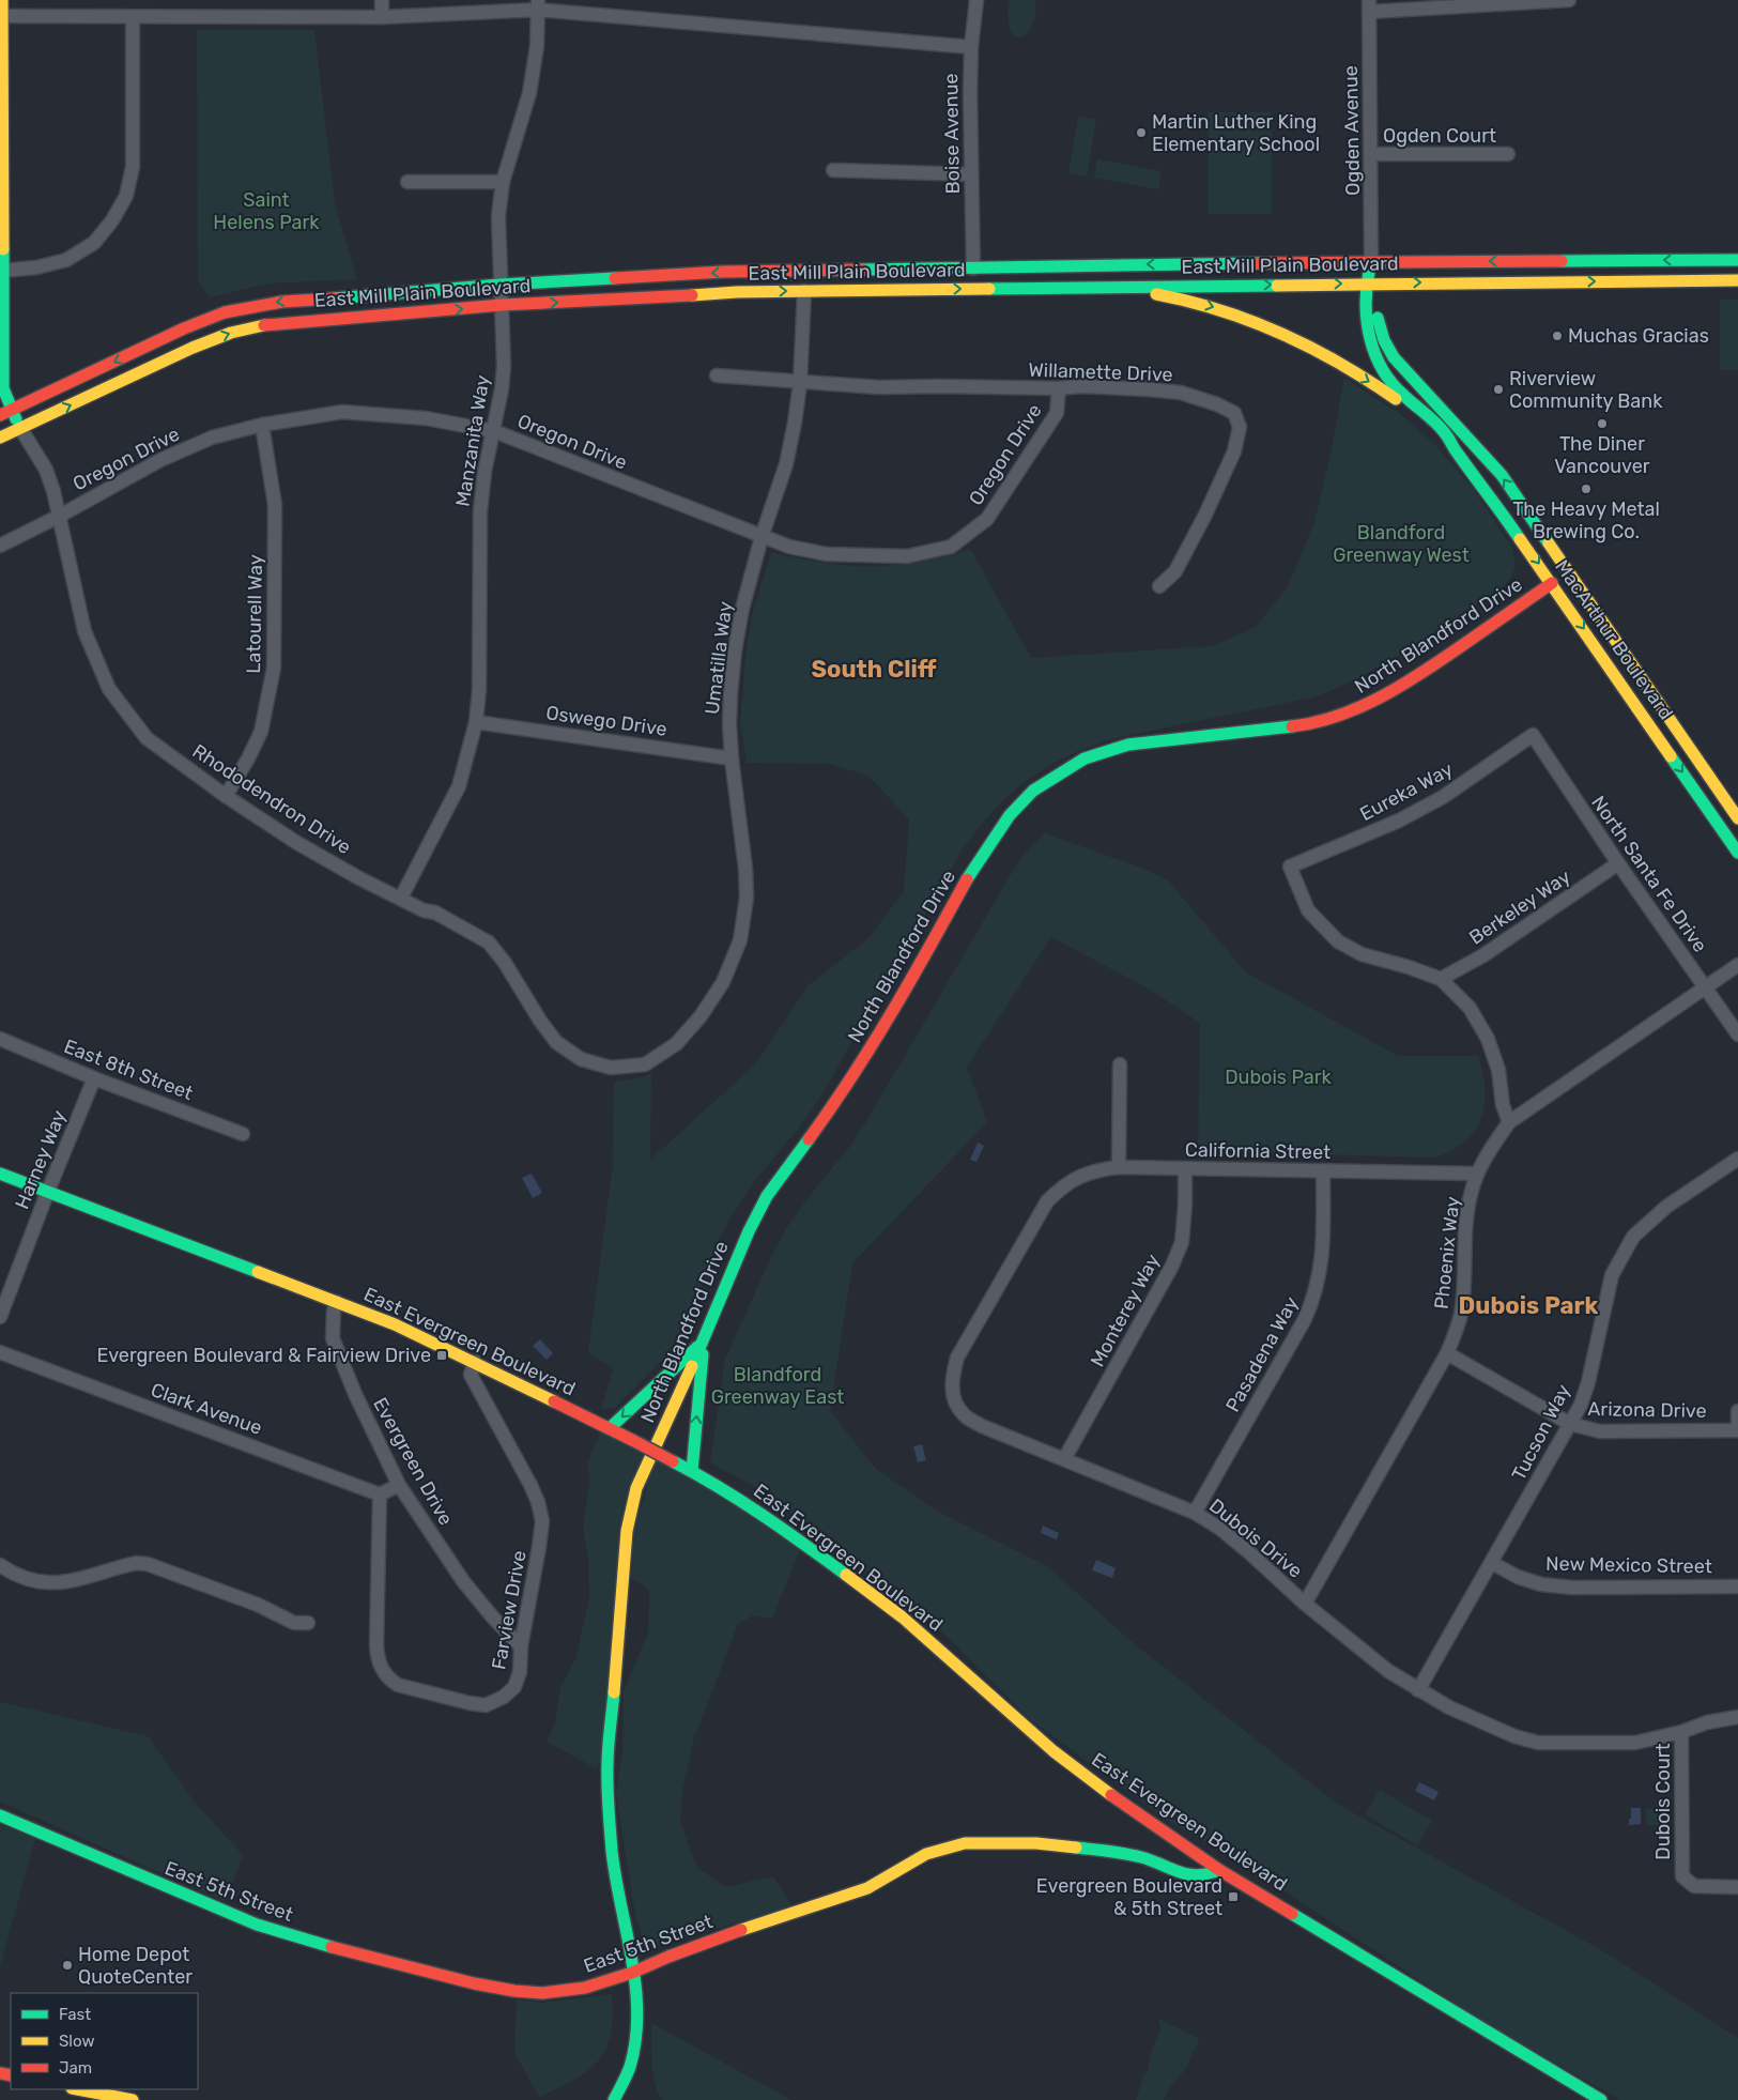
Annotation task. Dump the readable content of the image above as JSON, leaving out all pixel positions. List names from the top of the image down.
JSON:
{
  "streets": {
    "street": [
      "Ogden Avenue",
      "Boise Avenue",
      "Ogden Court",
      "East Mill Plain Boulevard",
      "Willamette Drive",
      "Manzanita Way",
      "Oregon Drive",
      "Latourell Way",
      "North Blandford Drive",
      "MacArthur Boulevard",
      "Umatilla Way",
      "Oswego Drive",
      "Eureka Way",
      "Rhododendron Drive",
      "North Santa Fe Drive",
      "Berkeley Way",
      "East 8th Street",
      "California Street",
      "Harney Way",
      "Phoenix Way",
      "Monterey Way",
      "East Evergreen Boulevard",
      "Pasadena Way",
      "Clark Avenue",
      "Arizona Drive",
      "Tucson Way",
      "Evergreen Drive",
      "Dubois Drive",
      "New Mexico Street",
      "Farview Drive",
      "Dubois Court",
      "East 5th Street"
    ]
  },
  "crossings": [
    ["Ogden Avenue", "Ogden Court"],
    ["Ogden Avenue", "East Mill Plain Boulevard"],
    ["Ogden Avenue", "MacArthur Boulevard"],
    ["Boise Avenue", "East Mill Plain Boulevard"],
    ["East Mill Plain Boulevard", "Manzanita Way"],
    ["East Mill Plain Boulevard", "MacArthur Boulevard"],
    ["East Mill Plain Boulevard", "Umatilla Way"],
    ["East Mill Plain Boulevard", "Rhododendron Drive"],
    ["Willamette Drive", "Oregon Drive"],
    ["Willamette Drive", "Umatilla Way"],
    ["Manzanita Way", "Oregon Drive"],
    ["Manzanita Way", "Oswego Drive"],
    ["Manzanita Way", "Rhododendron Drive"],
    ["Oregon Drive", "Latourell Way"],
    ["Oregon Drive", "Umatilla Way"],
    ["Oregon Drive", "Rhododendron Drive"],
    ["Latourell Way", "Rhododendron Drive"],
    ["North Blandford Drive", "MacArthur Boulevard"],
    ["North Blandford Drive", "East 5th Street"],
    ["Umatilla Way", "Oswego Drive"],
    ["Umatilla Way", "Rhododendron Drive"],
    ["Eureka Way", "North Santa Fe Drive"],
    ["Eureka Way", "Berkeley Way"],
    ["North Santa Fe Drive", "Berkeley Way"],
    ["North Santa Fe Drive", "Phoenix Way"],
    ["East 8th Street", "Harney Way"],
    ["California Street", "Phoenix Way"],
    ["California Street", "Monterey Way"],
    ["California Street", "Pasadena Way"],
    ["California Street", "Dubois Drive"],
    ["Harney Way", "East Evergreen Boulevard"],
    ["Phoenix Way", "Arizona Drive"],
    ["Phoenix Way", "Dubois Drive"],
    ["Monterey Way", "Dubois Drive"],
    ["East Evergreen Boulevard", "Evergreen Drive"],
    ["East Evergreen Boulevard", "Farview Drive"],
    ["East Evergreen Boulevard", "East 5th Street"],
    ["Pasadena Way", "Dubois Drive"],
    ["Clark Avenue", "Farview Drive"],
    ["Arizona Drive", "Tucson Way"],
    ["Tucson Way", "Dubois Drive"],
    ["Tucson Way", "New Mexico Street"],
    ["Evergreen Drive", "Farview Drive"],
    ["Dubois Drive", "Dubois Court"]
  ],
  "districts": ["South Cliff", "Dubois Park"],
  "parks": [
    "Saint Helens Park",
    "Blandford Greenway West",
    "Dubois Park",
    "Blandford Greenway East"
  ],
  "places": {
    "other": [
      "Martin Luther King Elementary School",
      "Muchas Gracias",
      "Riverview Community Bank",
      "The Diner Vancouver",
      "The Heavy Metal Brewing Co.",
      "Home Depot QuoteCenter"
    ],
    "transit": ["Evergreen Boulevard & Fairview Drive", "Evergreen Boulevard & 5th Street"]
  },
  "legend": ["Fast", "Slow", "Jam"]
}
